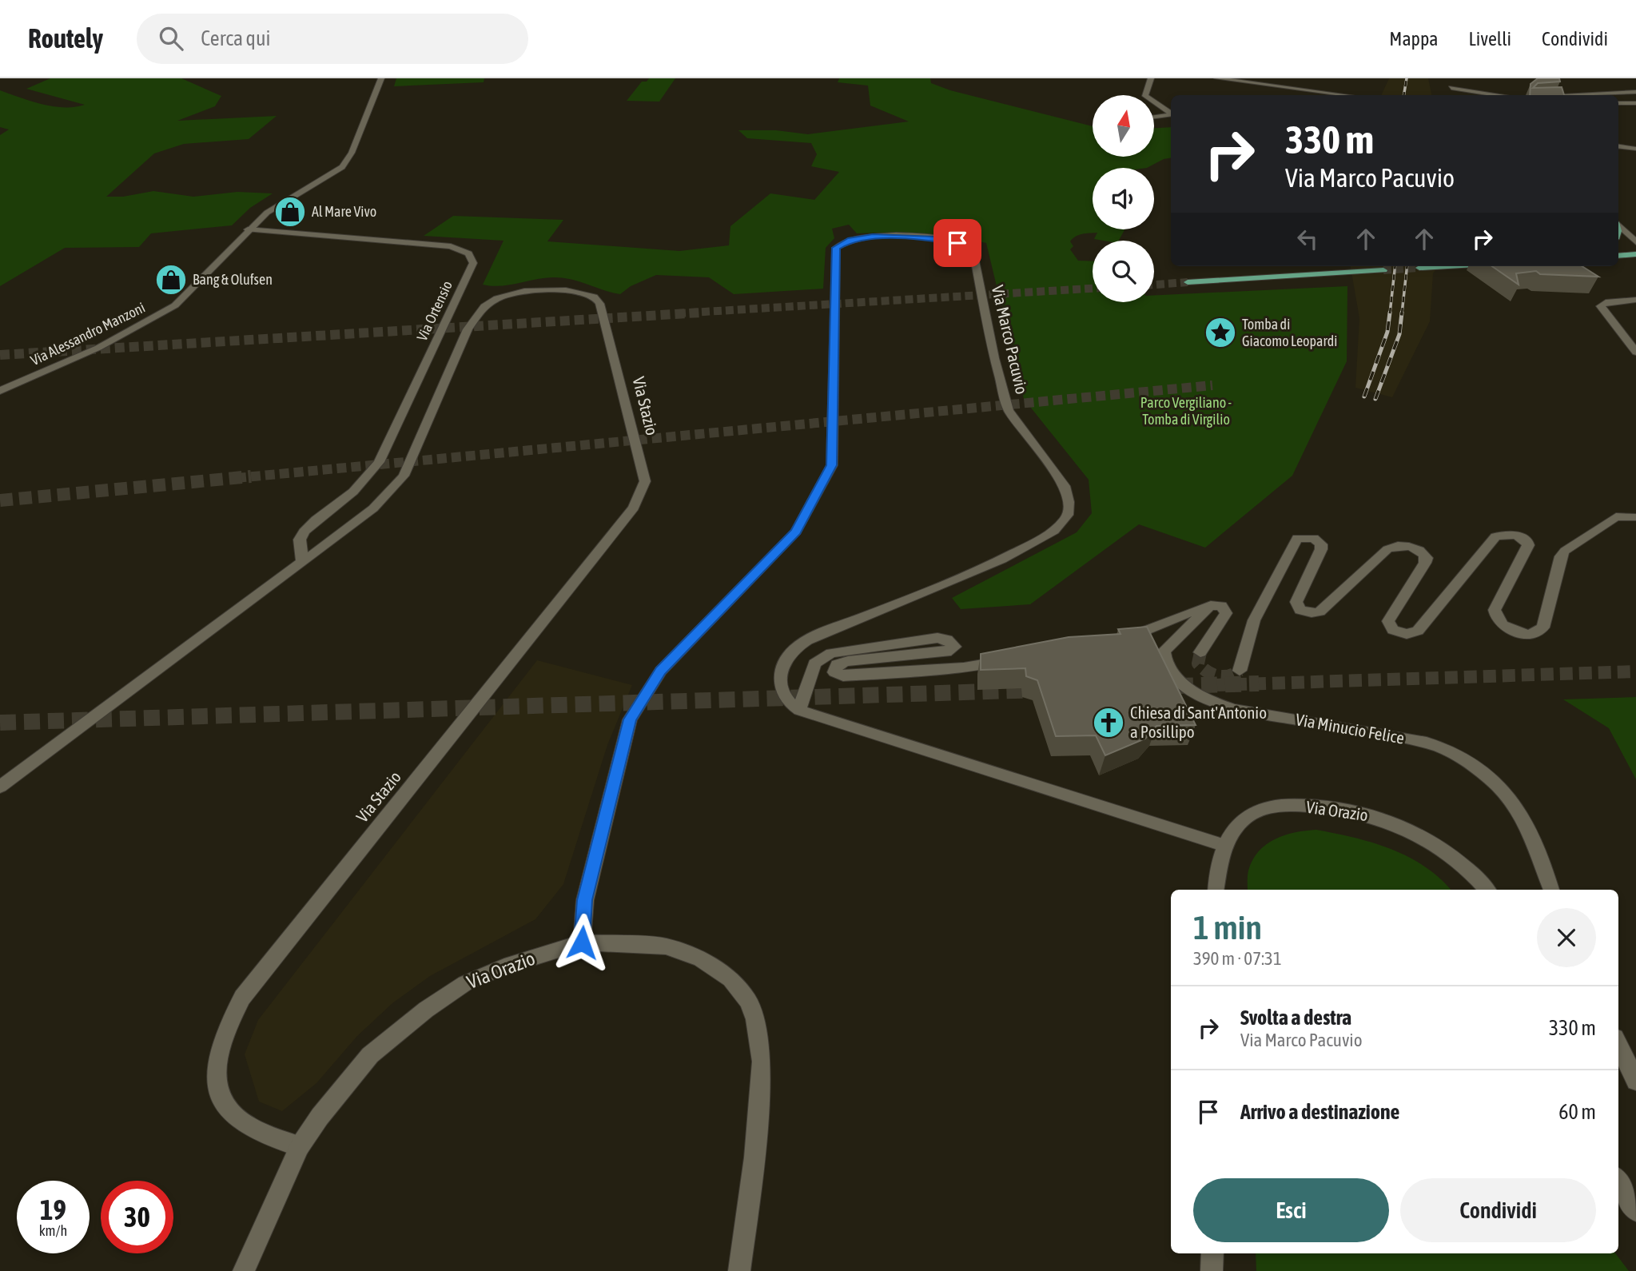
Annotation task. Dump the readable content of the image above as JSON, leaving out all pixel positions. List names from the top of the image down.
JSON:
{
  "streets": {
    "street": [
      "Via Ortensio",
      "Via Alessandro Manzoni",
      "Via Marco Pacuvio",
      "Via Stazio",
      "Via Minucio Felice",
      "Via Orazio"
    ]
  },
  "crossings": [
    ["Via Ortensio", "Via Alessandro Manzoni"],
    ["Via Ortensio", "Via Stazio"],
    ["Via Marco Pacuvio", "Via Orazio"],
    ["Via Stazio", "Via Orazio"]
  ],
  "parks": ["Parco Vergiliano - Tomba di Virgilio"],
  "places": {
    "shop": ["Al Mare Vivo", "Bang & Olufsen"],
    "place": ["Tomba di Giacomo Leopardi"],
    "church": ["Chiesa di Sant'Antonio a Posillipo"]
  },
  "north": "top",
  "page": {
    "header": "Routely",
    "search": "Cerca qui",
    "nav": ["Mappa", "Livelli", "Condividi"],
    "turn": ["330 m", "Via Marco Pacuvio"],
    "heading": ["1 min", "390 m · 07:31"],
    "list": [
      {
        "name": "Svolta a destra",
        "note": "Via Marco Pacuvio",
        "value": "330 m"
      },
      {
        "name": "Arrivo a destinazione",
        "value": "60 m"
      }
    ],
    "buttons": ["Esci", "Condividi"],
    "speed": "19 km/h",
    "limit": "30"
  }
}
